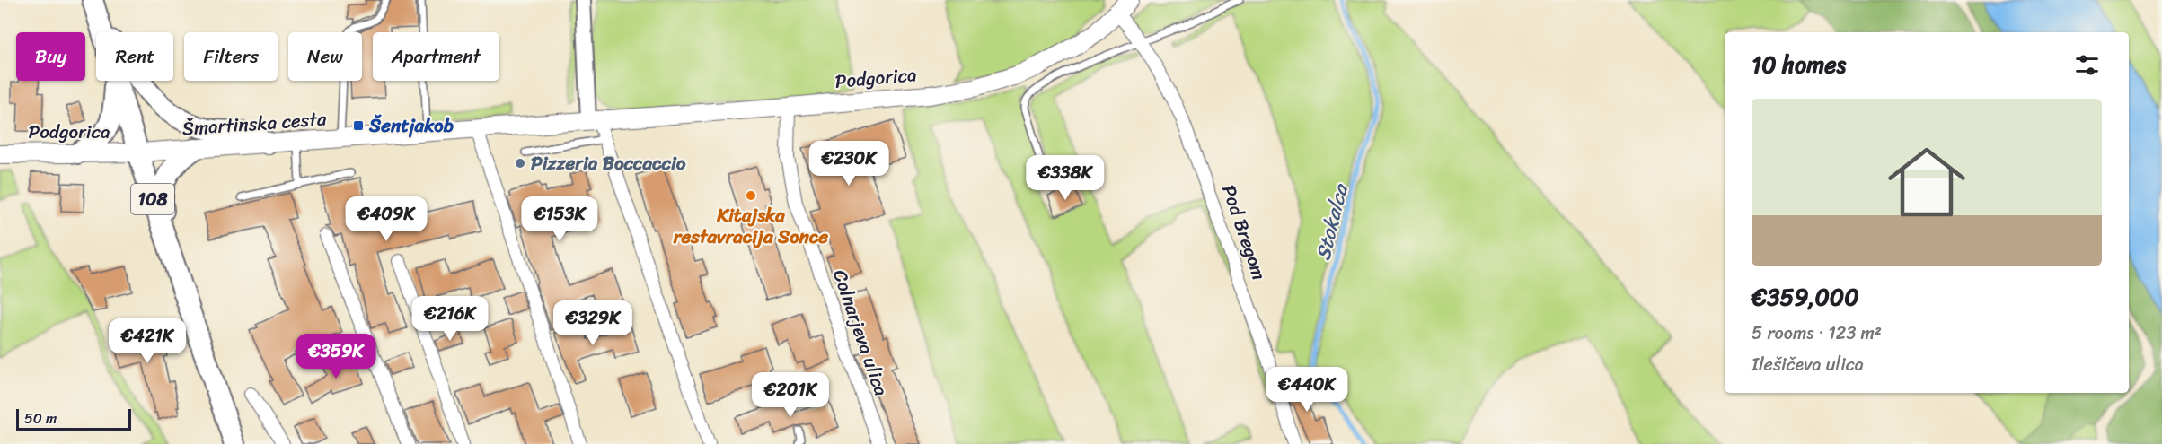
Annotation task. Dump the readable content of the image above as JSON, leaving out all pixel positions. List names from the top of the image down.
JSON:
{
  "streets": {
    "main road": ["Podgorica", "Šmartinska cesta", "108"],
    "street": ["Pod Bregom", "Colnarjeva ulica"]
  },
  "crossings": [
    ["Podgorica", "Šmartinska cesta"],
    ["Podgorica", "108"],
    ["Podgorica", "Pod Bregom"],
    ["Podgorica", "Colnarjeva ulica"],
    ["Šmartinska cesta", "108"]
  ],
  "water": ["Stokalca"],
  "places": {
    "transit": ["Šentjakob"],
    "other": ["Pizzeria Boccaccio", "Kitajska restavracija Sonce"]
  },
  "scale_bar": "50 m",
  "page": {
    "chip": [
      "Buy",
      "Rent",
      "Filters",
      "New",
      "Apartment"
    ],
    "heading": "10 homes",
    "list": [
      {
        "name": "€359,000",
        "note": "5 rooms · 123 m² · Ilešičeva ulica"
      }
    ],
    "price": [
      "€230K",
      "€338K",
      "€409K",
      "€153K",
      "€216K",
      "€329K",
      "€421K",
      "€359K",
      "€440K",
      "€201K"
    ],
    "scale": "50 m"
  }
}
